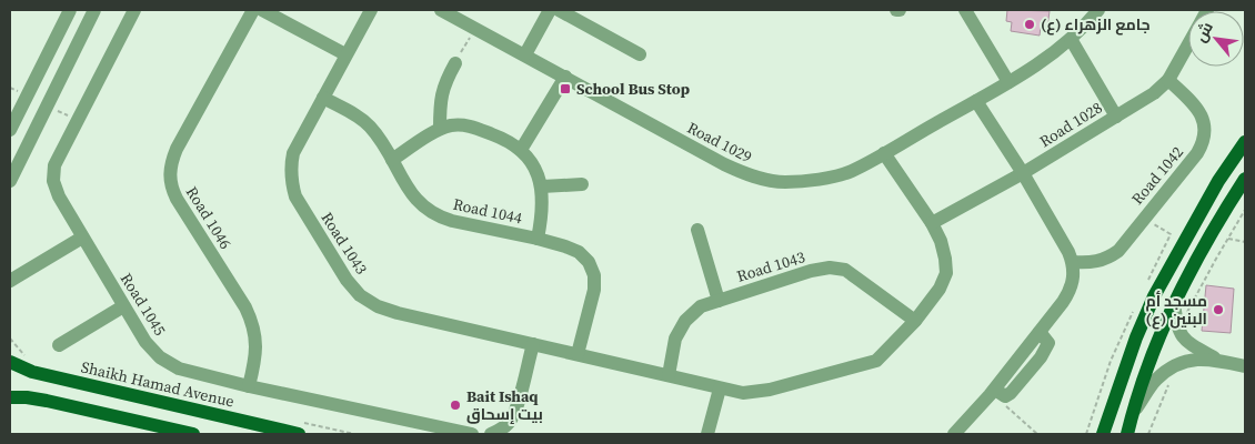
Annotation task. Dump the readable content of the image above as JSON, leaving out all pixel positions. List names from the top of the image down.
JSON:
{
  "streets": {
    "main road": ["Shaikh Hamad Avenue"],
    "street": [
      "Road 1028",
      "Road 1029",
      "Road 1042",
      "Road 1044",
      "Road 1046",
      "Road 1043",
      "Road 1045"
    ]
  },
  "crossings": [
    ["Road 1028", "Road 1042"],
    ["Road 1028", "Road 1043"],
    ["Road 1029", "Road 1043"],
    ["Road 1044", "Road 1043"],
    ["Road 1046", "Road 1045"]
  ],
  "places": {
    "other": ["جامع الزهراء (ع)", "مسجد أم البنين (ع)", "Bait Ishaq بيت إسحاق"],
    "transit": ["School Bus Stop"]
  },
  "north": "top left"
}
